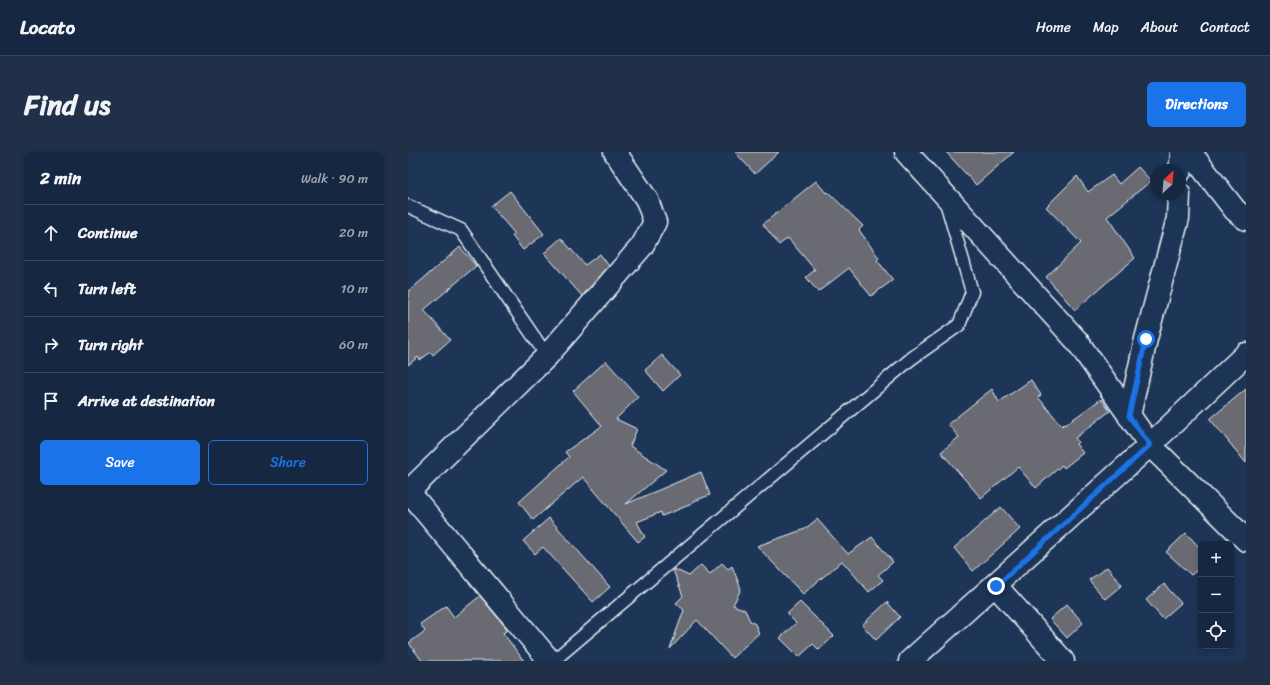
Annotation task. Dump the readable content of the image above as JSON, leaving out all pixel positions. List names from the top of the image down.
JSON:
{
  "north": "top right",
  "page": {
    "header": "Locato",
    "nav": [
      "Home",
      "Map",
      "About",
      "Contact"
    ],
    "title": "Find us",
    "buttons": [
      "Directions",
      ["Save", "Share"]
    ],
    "heading": ["2 min", "Walk · 90 m"],
    "list": [
      ["Continue", "20 m"],
      ["Turn left", "10 m"],
      ["Turn right", "60 m"],
      "Arrive at destination"
    ],
    "map_buttons": ["+", "−"]
  }
}
